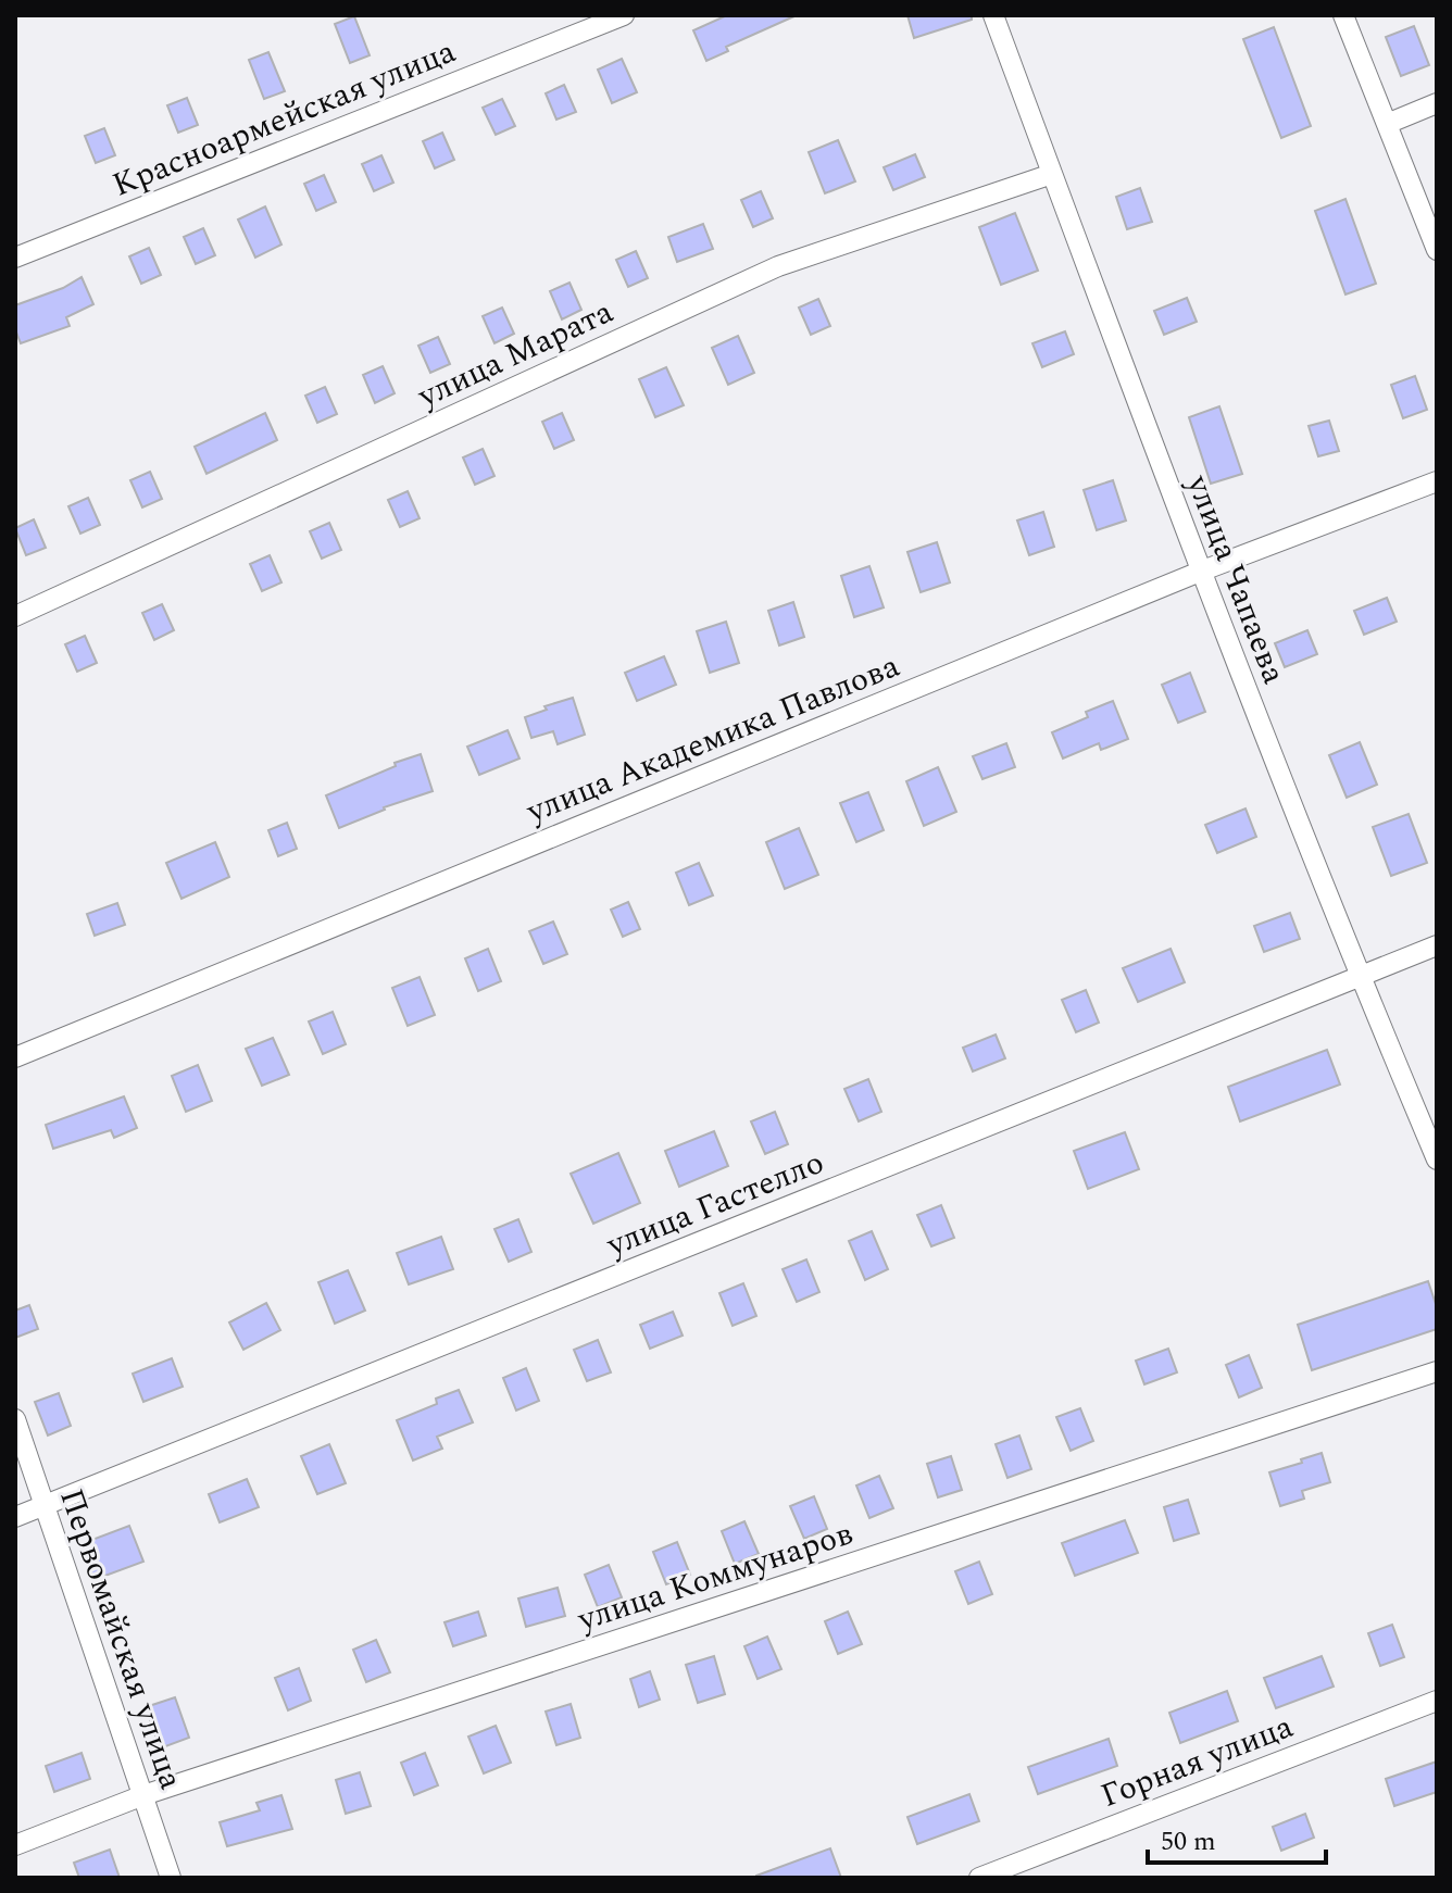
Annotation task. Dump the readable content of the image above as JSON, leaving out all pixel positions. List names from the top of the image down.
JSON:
{
  "streets": {
    "street": [
      "Красноармейская улица",
      "улица Марата",
      "улица Чапаева",
      "улица Академика Павлова",
      "улица Гастелло",
      "улица Коммунаров",
      "Первомайская улица",
      "Горная улица"
    ]
  },
  "crossings": [
    ["улица Марата", "улица Чапаева"],
    ["улица Чапаева", "улица Академика Павлова"],
    ["улица Чапаева", "улица Гастелло"],
    ["улица Гастелло", "Первомайская улица"],
    ["улица Коммунаров", "Первомайская улица"]
  ],
  "scale_bar": "50 m"
}
